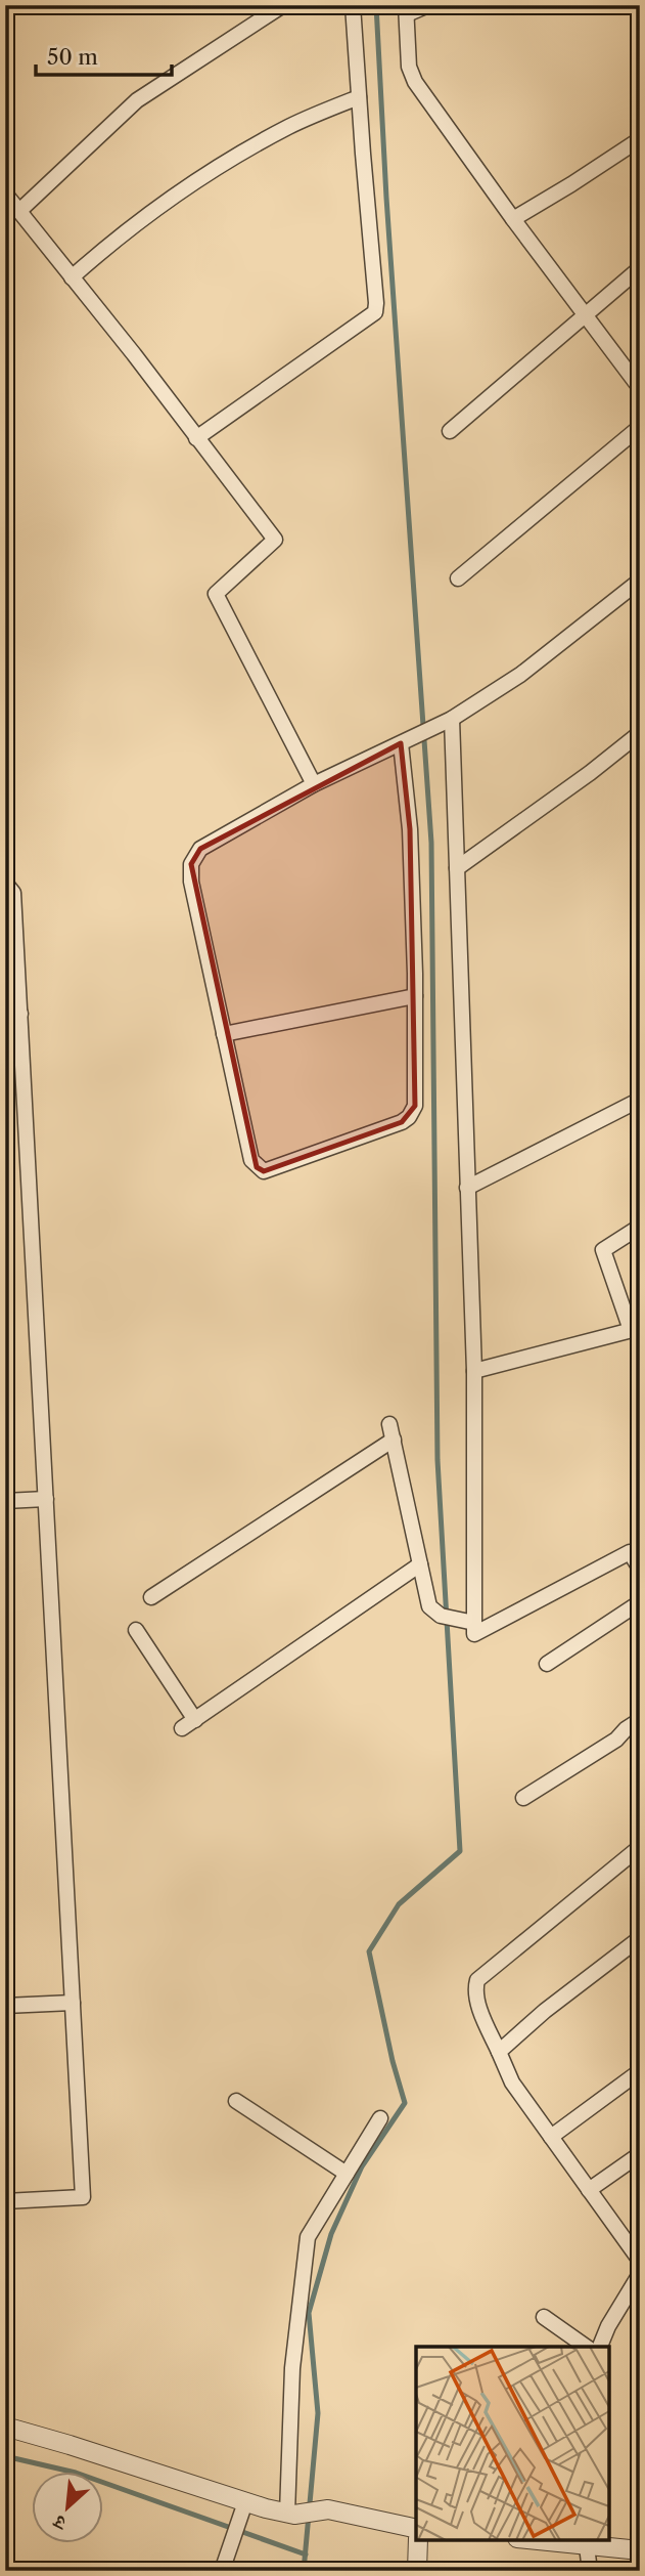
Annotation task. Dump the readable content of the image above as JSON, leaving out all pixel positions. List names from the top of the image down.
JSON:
{
  "scale_bar": "50 m",
  "north": "bottom left"
}
